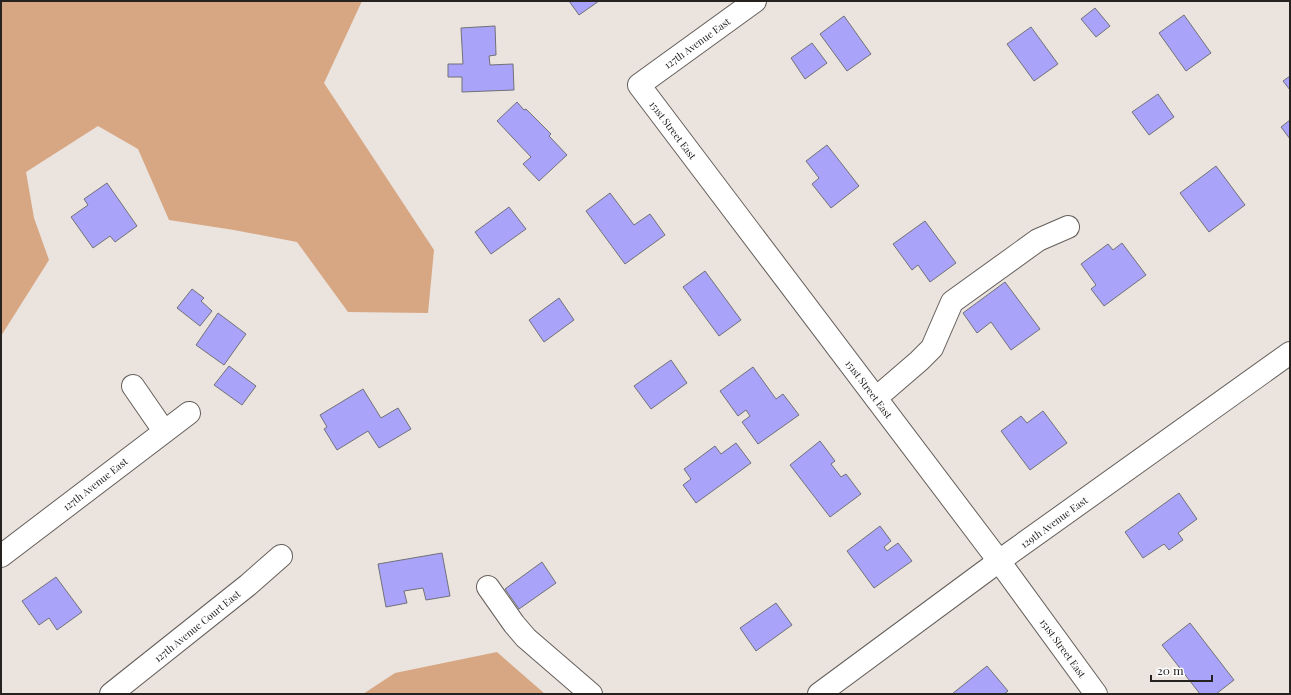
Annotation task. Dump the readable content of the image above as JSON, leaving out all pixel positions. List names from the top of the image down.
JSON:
{
  "streets": {
    "street": [
      "127th Avenue East",
      "151st Street East",
      "129th Avenue East",
      "127th Avenue Court East"
    ]
  },
  "crossings": [
    ["127th Avenue East", "151st Street East"],
    ["151st Street East", "129th Avenue East"]
  ],
  "scale_bar": "20 m"
}
